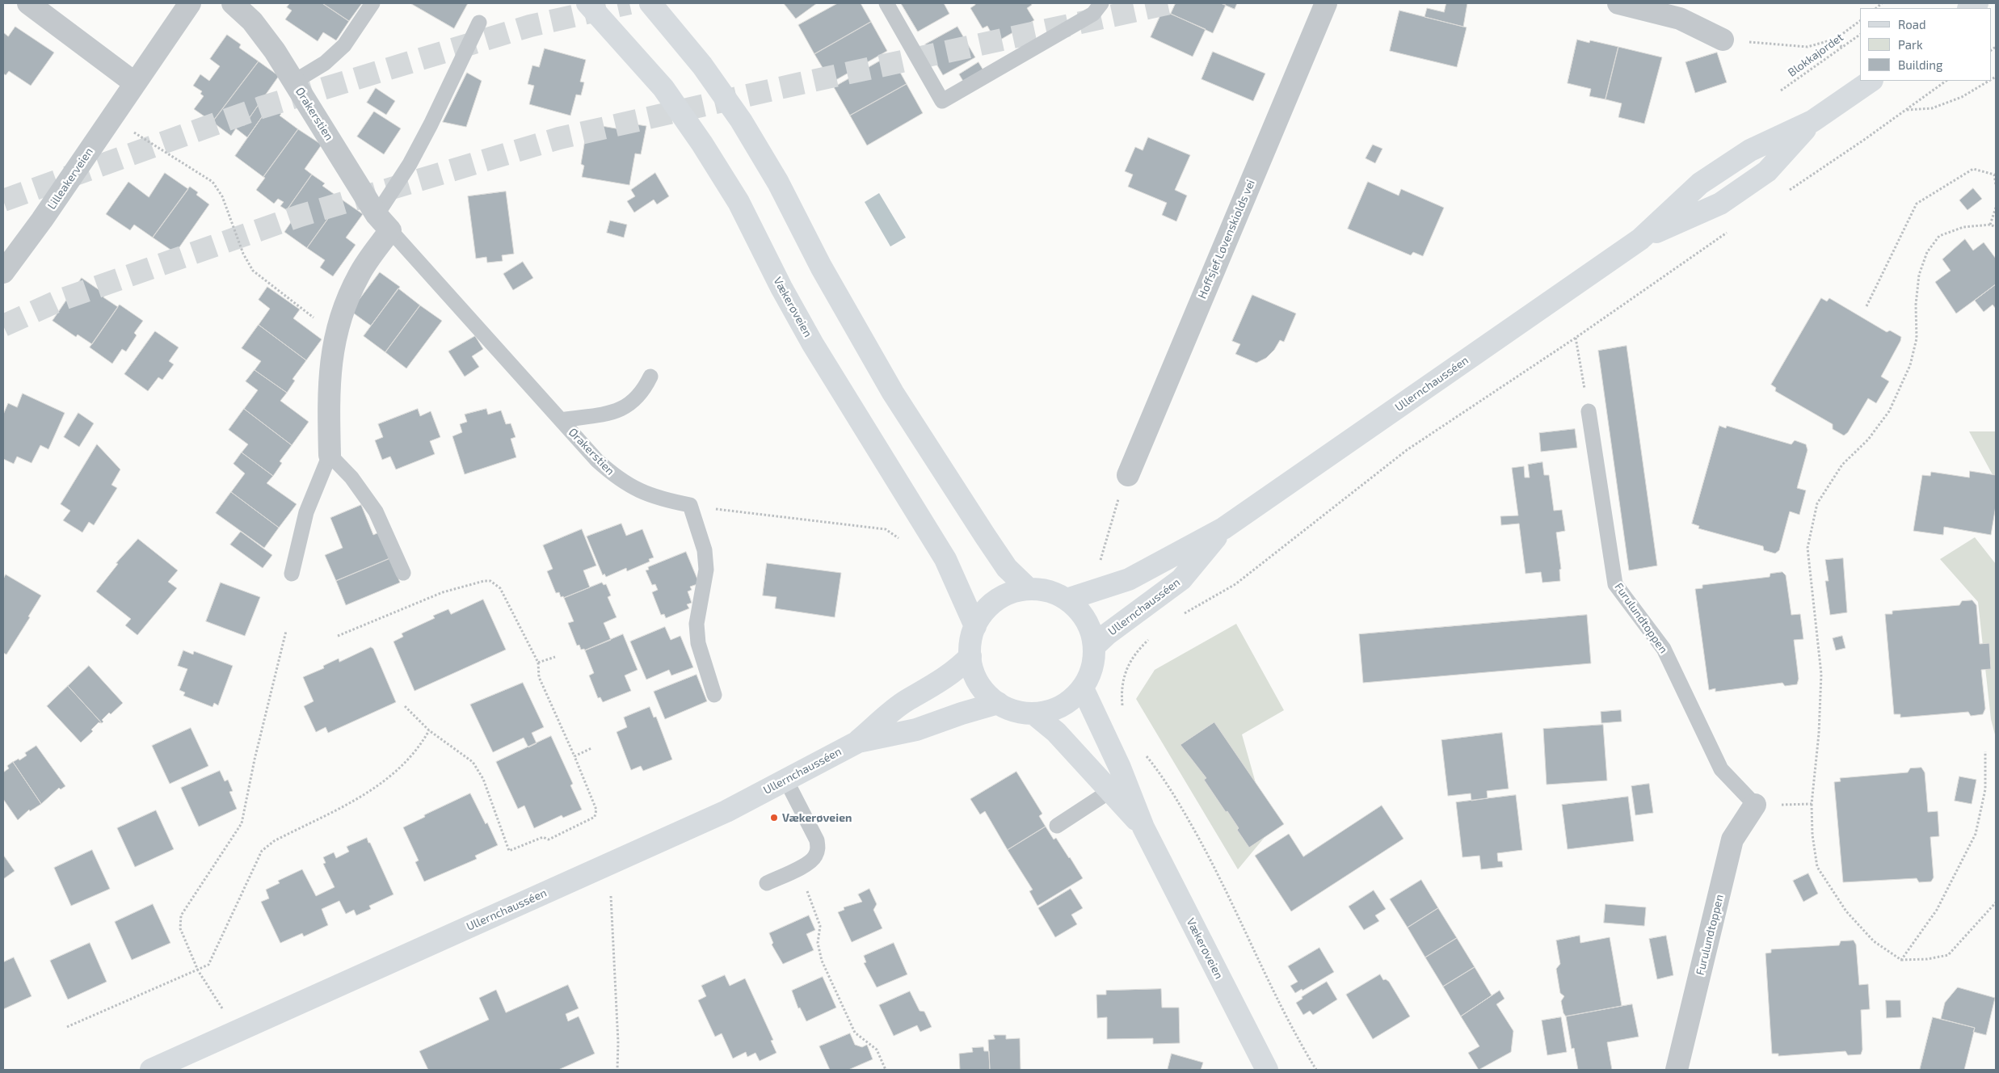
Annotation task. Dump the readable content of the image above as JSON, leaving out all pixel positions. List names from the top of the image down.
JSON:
{
  "streets": {
    "main road": ["Vækerøveien", "Ullernchausséen"],
    "street": [
      "Ørakerstien",
      "Lilleakerveien",
      "Hoffsjef Løvenskiolds vei",
      "Furulundtoppen"
    ],
    "path": ["Blokkajordet"]
  },
  "crossings": [
    ["Vækerøveien", "Ullernchausséen"]
  ],
  "places": ["Vækerøveien"],
  "legend": ["Road", "Park", "Building"]
}
